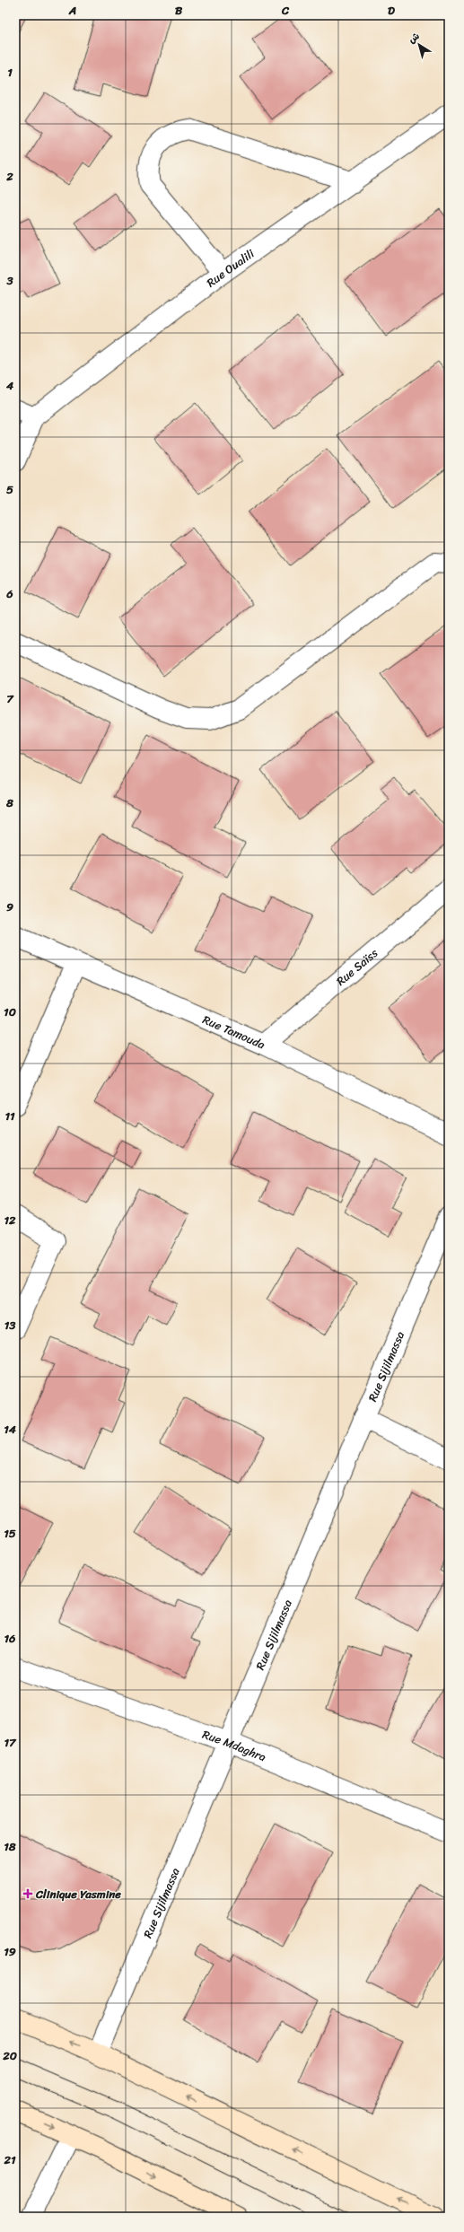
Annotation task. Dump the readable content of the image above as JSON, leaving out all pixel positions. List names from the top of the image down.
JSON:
{
  "streets": {
    "street": [
      "Rue Oualili",
      "Rue Saïss",
      "Rue Tamouda",
      "Rue Sijilmassa",
      "Rue Mdaghra"
    ]
  },
  "crossings": [
    ["Rue Saïss", "Rue Tamouda"],
    ["Rue Sijilmassa", "Rue Mdaghra"]
  ],
  "places": {
    "health": ["Clinique Yasmine"]
  },
  "north": "top left",
  "grid": {
    "columns": [
      "A",
      "B",
      "C",
      "D"
    ],
    "rows": [
      "1",
      "2",
      "3",
      "4",
      "5",
      "6",
      "7",
      "8",
      "9",
      "10",
      "11",
      "12",
      "13",
      "14",
      "15",
      "16",
      "17",
      "18",
      "19",
      "20",
      "21"
    ]
  }
}
